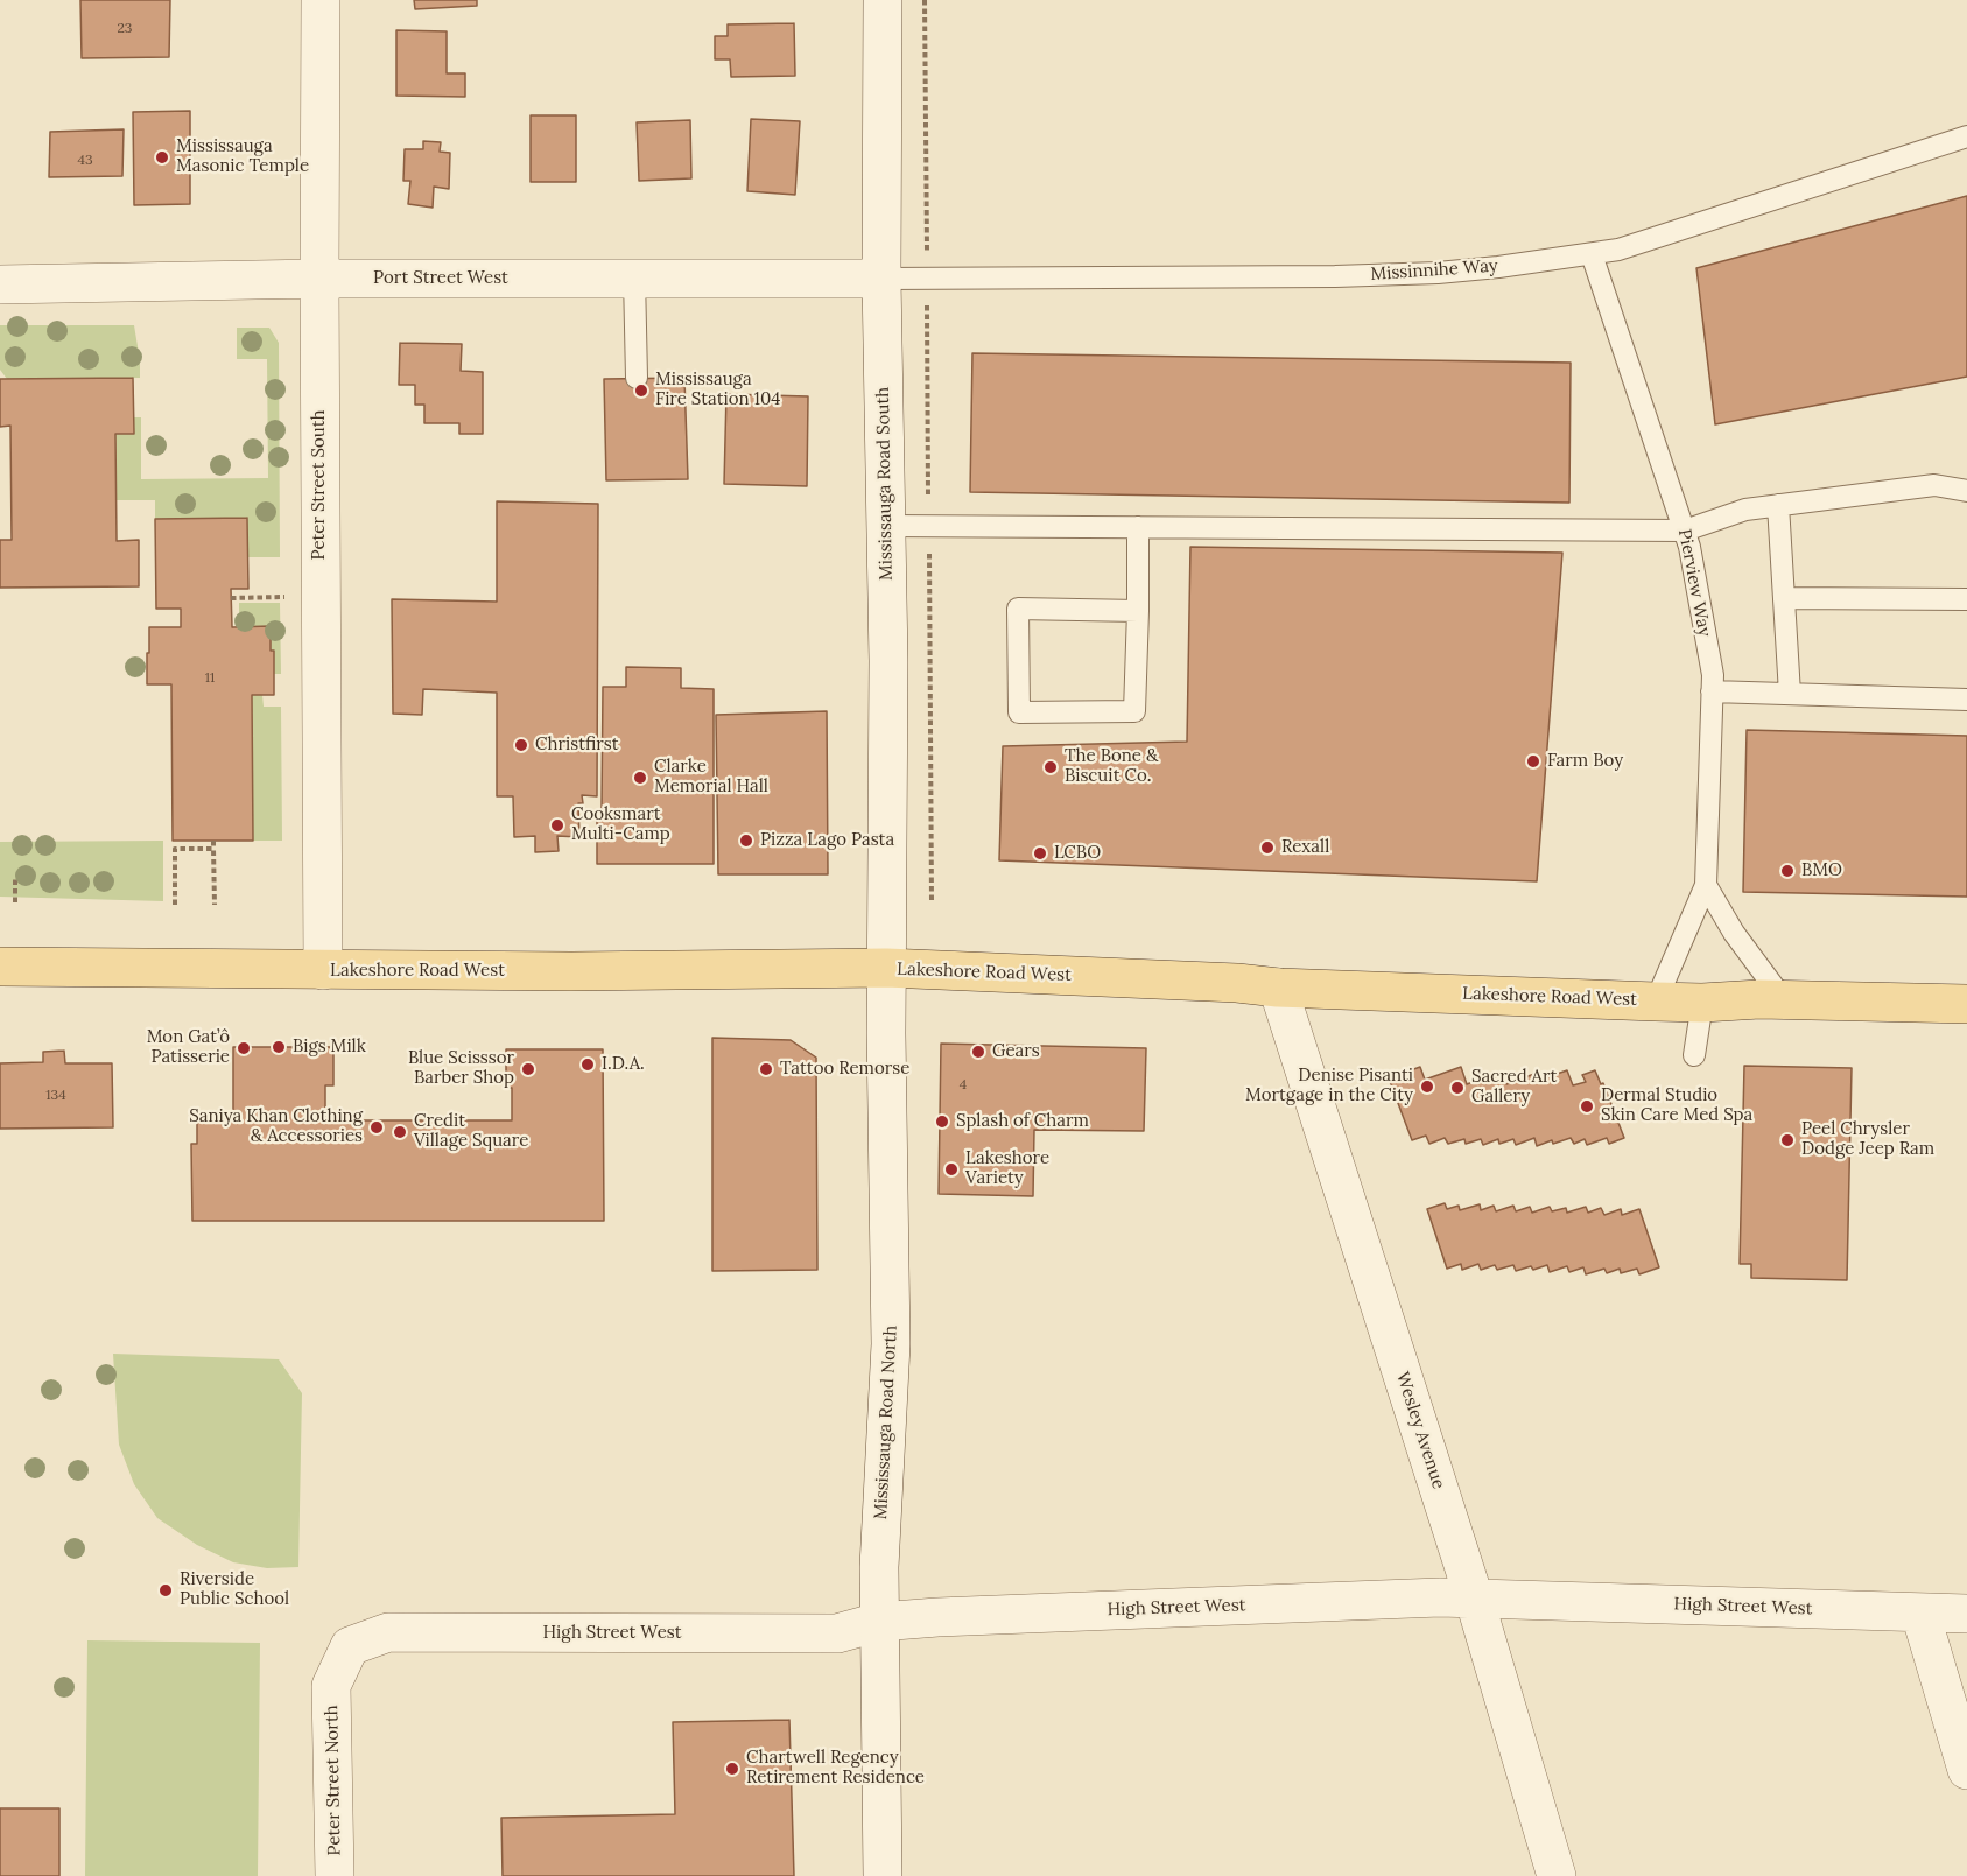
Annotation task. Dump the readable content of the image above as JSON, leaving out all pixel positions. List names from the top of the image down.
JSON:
{
  "streets": {
    "main road": ["Lakeshore Road West"],
    "street": [
      "Port Street West",
      "Mississauga Road South",
      "Peter Street South",
      "Mississauga Road North",
      "Wesley Avenue",
      "High Street West",
      "Peter Street North"
    ],
    "lane": ["Missinnihe Way", "Pierview Way"]
  },
  "crossings": [
    ["Missinnihe Way", "Port Street West"],
    ["Missinnihe Way", "Mississauga Road South"],
    ["Missinnihe Way", "Pierview Way"],
    ["Port Street West", "Mississauga Road South"],
    ["Port Street West", "Peter Street South"],
    ["Mississauga Road South", "Lakeshore Road West"],
    ["Mississauga Road South", "Mississauga Road North"],
    ["Peter Street South", "Lakeshore Road West"],
    ["Pierview Way", "Lakeshore Road West"],
    ["Lakeshore Road West", "Mississauga Road North"],
    ["Lakeshore Road West", "Wesley Avenue"],
    ["Mississauga Road North", "High Street West"],
    ["Wesley Avenue", "High Street West"],
    ["High Street West", "Peter Street North"]
  ],
  "places": [
    "Mississauga Masonic Temple",
    "Mississauga Fire Station 104",
    "Christfirst",
    "Farm Boy",
    "The Bone & Biscuit Co.",
    "Clarke Memorial Hall",
    "Cooksmart Multi-Camp",
    "Pizza Lago Pasta",
    "Rexall",
    "LCBO",
    "BMO",
    "Bigs Milk",
    "Mon Gat’ô Patisserie",
    "Gears",
    "I.D.A.",
    "Blue Scisssor Barber Shop",
    "Tattoo Remorse",
    "Denise Pisanti Mortgage in the City",
    "Sacred Art Gallery",
    "Dermal Studio Skin Care Med Spa",
    "Splash of Charm",
    "Saniya Khan Clothing & Accessories",
    "Credit Village Square",
    "Peel Chrysler Dodge Jeep Ram",
    "Lakeshore Variety",
    "Riverside Public School",
    "Chartwell Regency Retirement Residence"
  ],
  "house_numbers": [
    "23",
    "43",
    "11",
    "4",
    "134"
  ]
}
